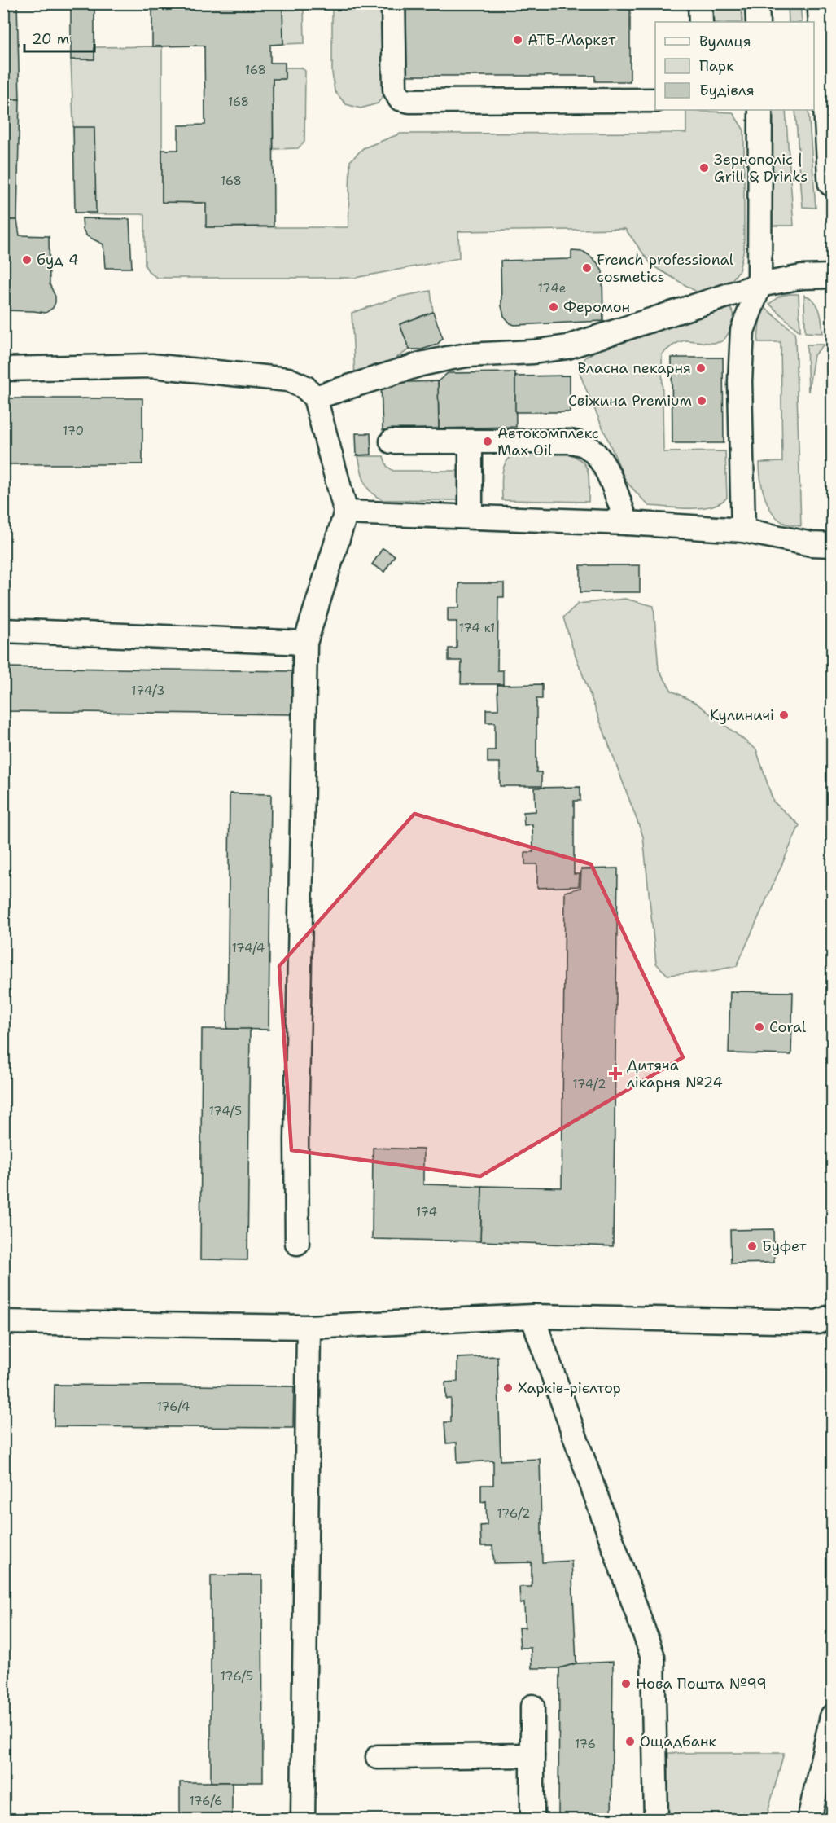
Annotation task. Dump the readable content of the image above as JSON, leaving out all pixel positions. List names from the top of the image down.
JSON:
{
  "places": {
    "other": [
      "АТБ-Маркет",
      "Зернополіс | Grill & Drinks",
      "буд 4",
      "French professional cosmetics",
      "Феромон",
      "Власна пекарня",
      "Свіжина Premium",
      "Автокомплекс Max Oil",
      "Кулиничі",
      "Coral",
      "Буфет",
      "Харків-рієлтор",
      "Нова Пошта №99",
      "Ощадбанк"
    ],
    "health": ["Дитяча лікарня №24"]
  },
  "house_numbers": [
    "168",
    "168",
    "168",
    "174е",
    "170",
    "174 к1",
    "174/3",
    "174/4",
    "174/2",
    "174/5",
    "174",
    "176/4",
    "176/2",
    "176/5",
    "176",
    "176/6"
  ],
  "legend": ["Вулиця", "Парк", "Будівля"],
  "scale_bar": "20 m"
}
